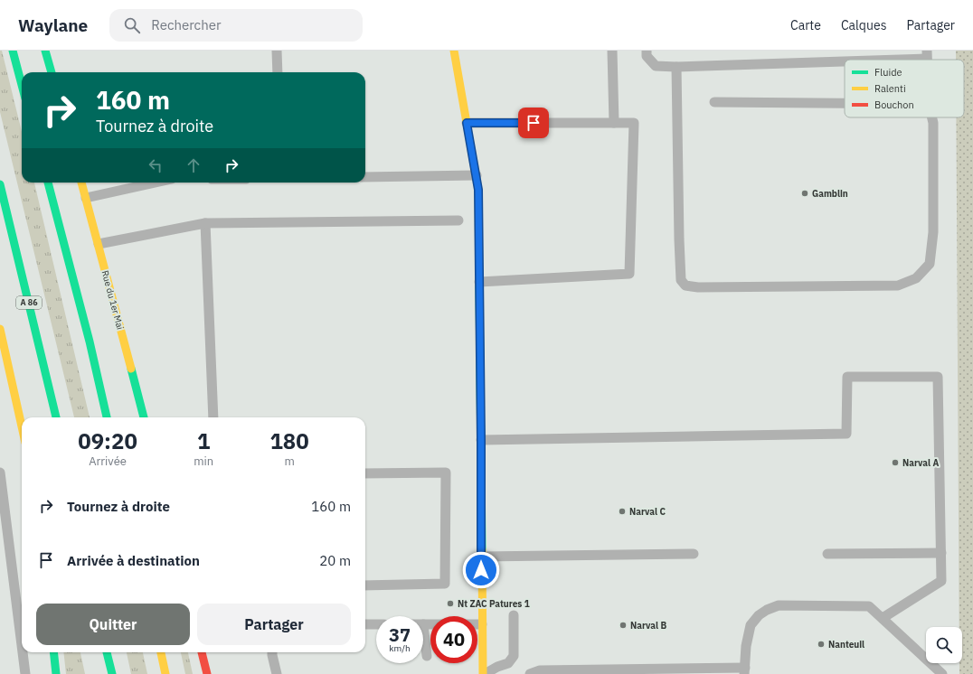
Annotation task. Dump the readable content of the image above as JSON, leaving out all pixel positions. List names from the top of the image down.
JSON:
{
  "streets": {
    "main road": ["Rue du 1er Mai", "A 86"]
  },
  "places": [
    "Gamblin",
    "Narval A",
    "Narval C",
    "Nt ZAC Patures 1",
    "Narval B",
    "Nanteuil"
  ],
  "legend": ["Fluide", "Ralenti", "Bouchon"],
  "page": {
    "header": "Waylane",
    "search": "Rechercher",
    "nav": ["Carte", "Calques", "Partager"],
    "turn": ["160 m", "Tournez à droite"],
    "eta": [
      "09:20",
      "Arrivée",
      "1",
      "min",
      "180",
      "m"
    ],
    "list": [
      {
        "name": "Tournez à droite",
        "value": "160 m"
      },
      {
        "name": "Arrivée à destination",
        "value": "20 m"
      }
    ],
    "buttons": ["Quitter", "Partager"],
    "speed": "37 km/h",
    "limit": "40"
  }
}
